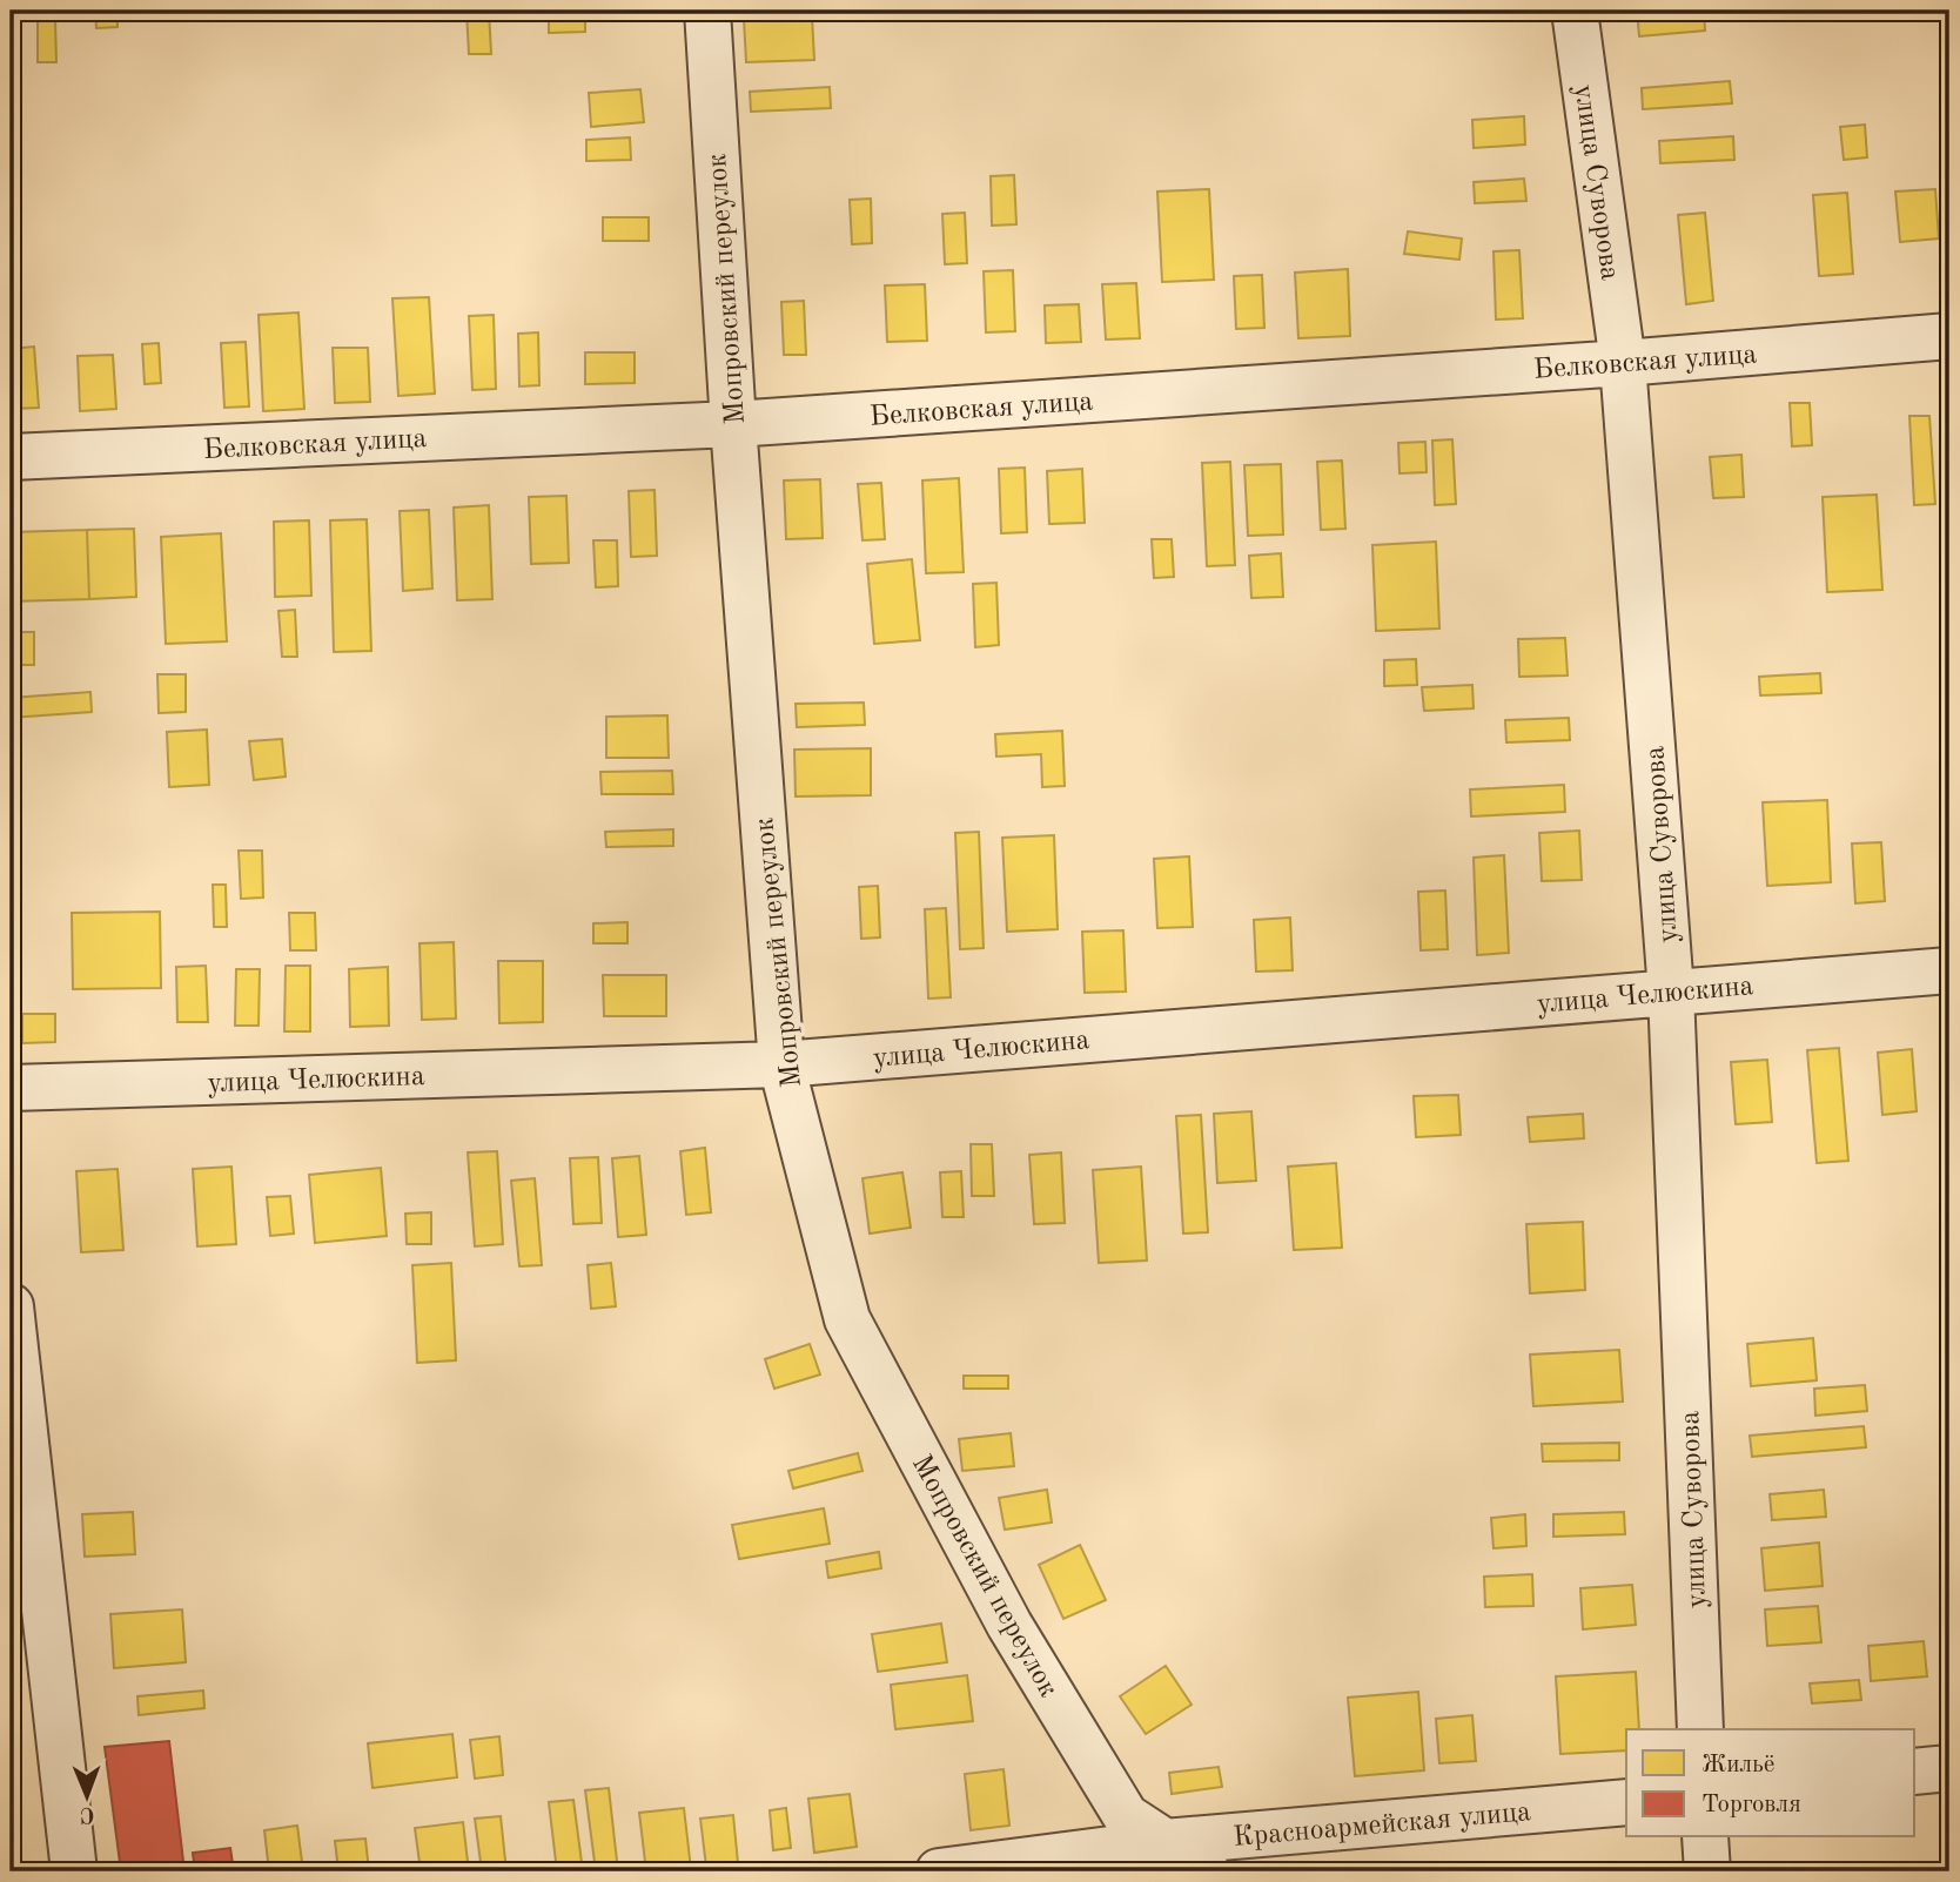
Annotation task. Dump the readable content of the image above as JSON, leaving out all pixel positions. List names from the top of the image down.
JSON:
{
  "streets": {
    "street": [
      "улица Суворова",
      "Мопровский переулок",
      "Белковская улица",
      "улица Челюскина",
      "Красноармейская улица"
    ]
  },
  "crossings": [
    ["улица Суворова", "Белковская улица"],
    ["улица Суворова", "улица Челюскина"],
    ["Мопровский переулок", "Белковская улица"],
    ["Мопровский переулок", "улица Челюскина"],
    ["Мопровский переулок", "Красноармейская улица"]
  ],
  "legend": ["Жильё", "Торговля"],
  "north": "bottom"
}
